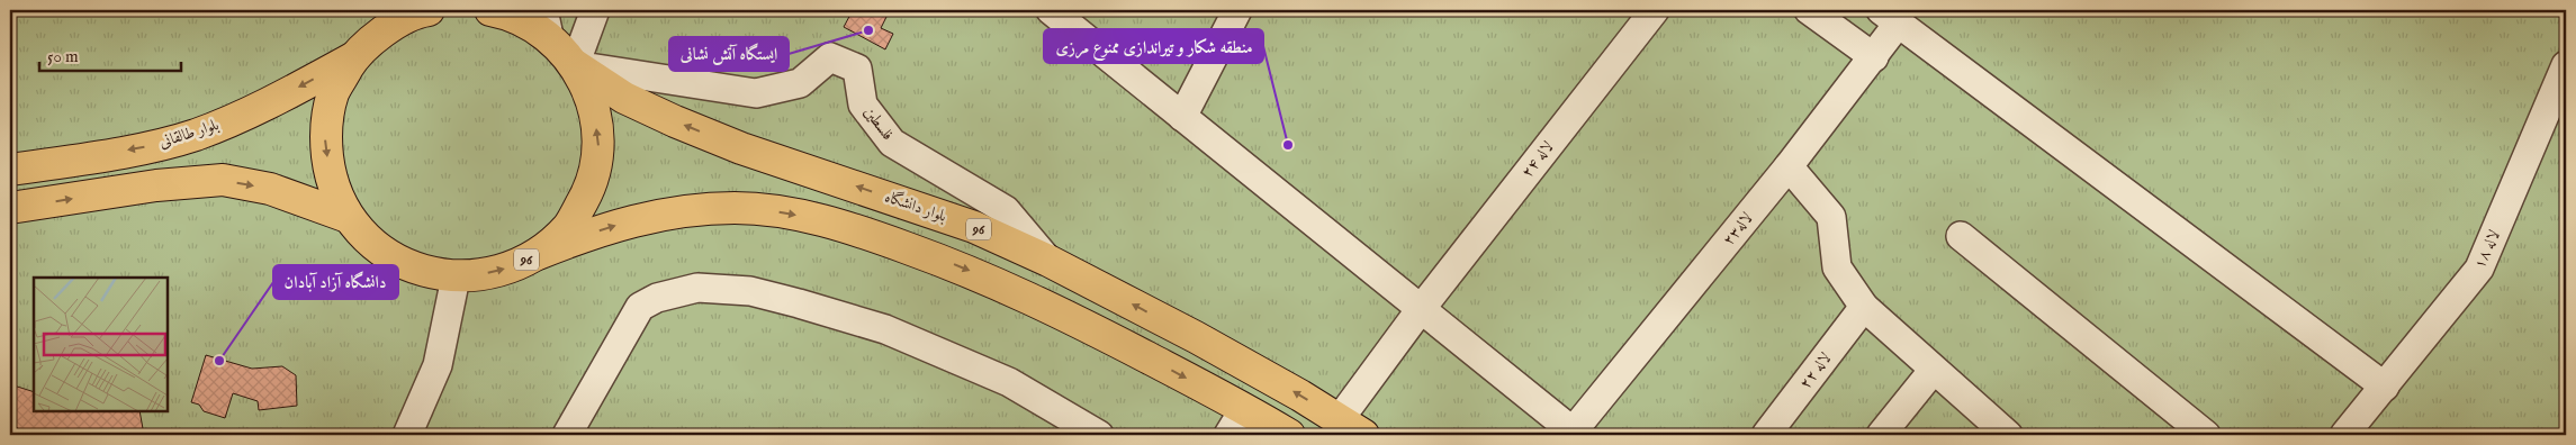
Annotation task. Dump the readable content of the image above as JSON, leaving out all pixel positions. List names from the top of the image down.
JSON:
{
  "streets": {
    "main road": ["بلوار طالقانی", "بلوار دانشگاه", "96"],
    "street": [
      "فلسطین",
      "لاله ۲۴",
      "لاله۲۳",
      "لاله ۱۸",
      "لاله ۲۲"
    ]
  },
  "crossings": [
    ["فلسطین", "بلوار دانشگاه"],
    ["فلسطین", "96"],
    ["بلوار طالقانی", "96"],
    ["لاله ۲۴", "بلوار دانشگاه"],
    ["بلوار دانشگاه", "96"]
  ],
  "places": ["ایستگاه آتش نشانی", "منطقه شکار و تیراندازی ممنوع مرزی", "دانشگاه آزاد آبادان"],
  "scale_bar": "50 m"
}
